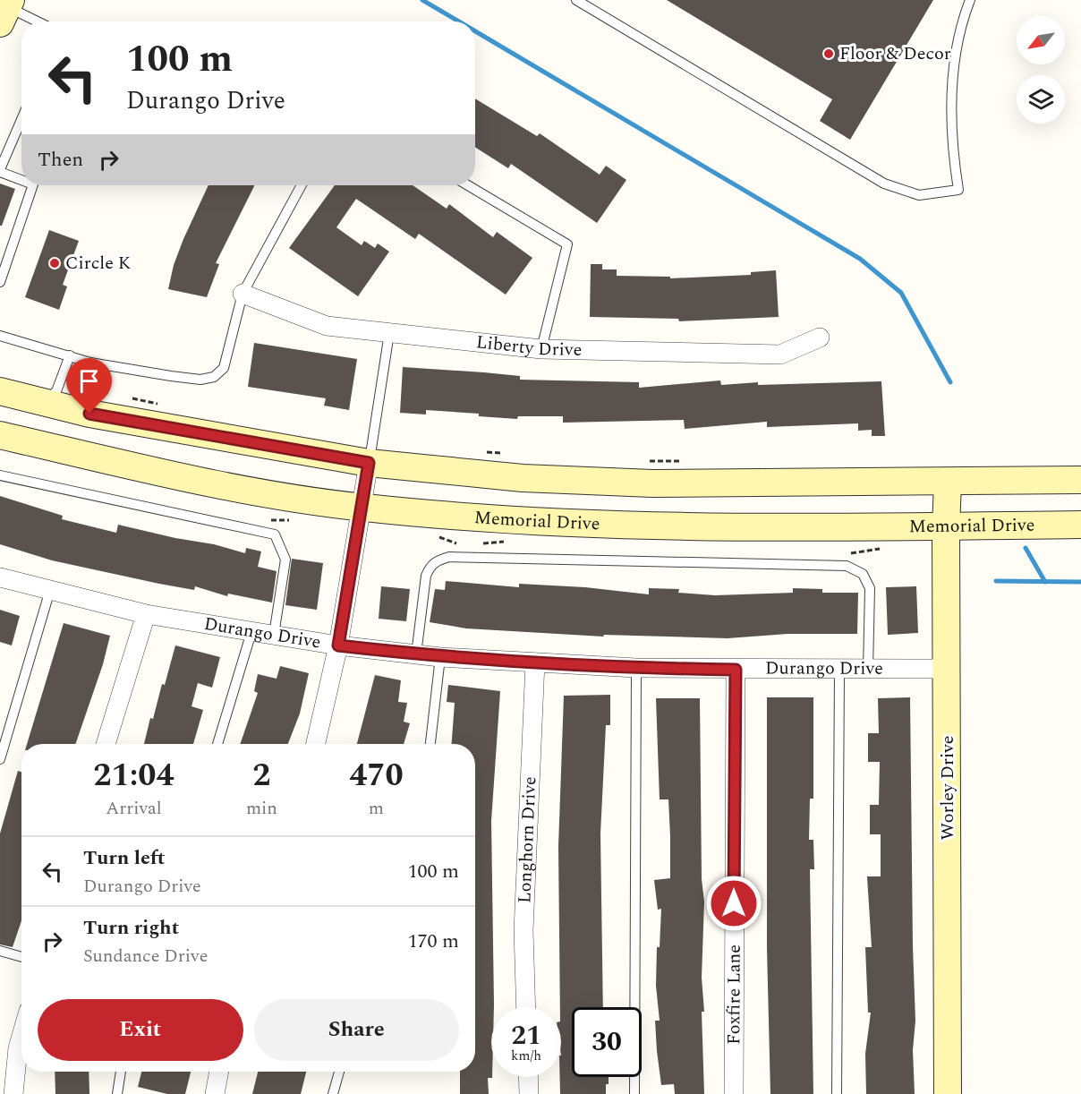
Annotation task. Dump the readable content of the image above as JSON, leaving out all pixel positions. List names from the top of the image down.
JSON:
{
  "streets": {
    "street": [
      "Liberty Drive",
      "Memorial Drive",
      "Durango Drive",
      "Worley Drive",
      "Longhorn Drive",
      "Foxfire Lane"
    ]
  },
  "crossings": [
    ["Memorial Drive", "Worley Drive"],
    ["Durango Drive", "Worley Drive"],
    ["Durango Drive", "Longhorn Drive"],
    ["Durango Drive", "Foxfire Lane"]
  ],
  "places": ["Floor & Decor", "Circle K"],
  "north": "bottom left",
  "page": {
    "turn": ["100 m", "Durango Drive"],
    "then": "Then",
    "eta": [
      "21:04",
      "Arrival",
      "2",
      "min",
      "470",
      "m"
    ],
    "list": [
      {
        "name": "Turn left",
        "note": "Durango Drive",
        "value": "100 m"
      },
      {
        "name": "Turn right",
        "note": "Sundance Drive",
        "value": "170 m"
      }
    ],
    "buttons": ["Exit", "Share"],
    "speed": "21 km/h",
    "limit": "30"
  }
}
